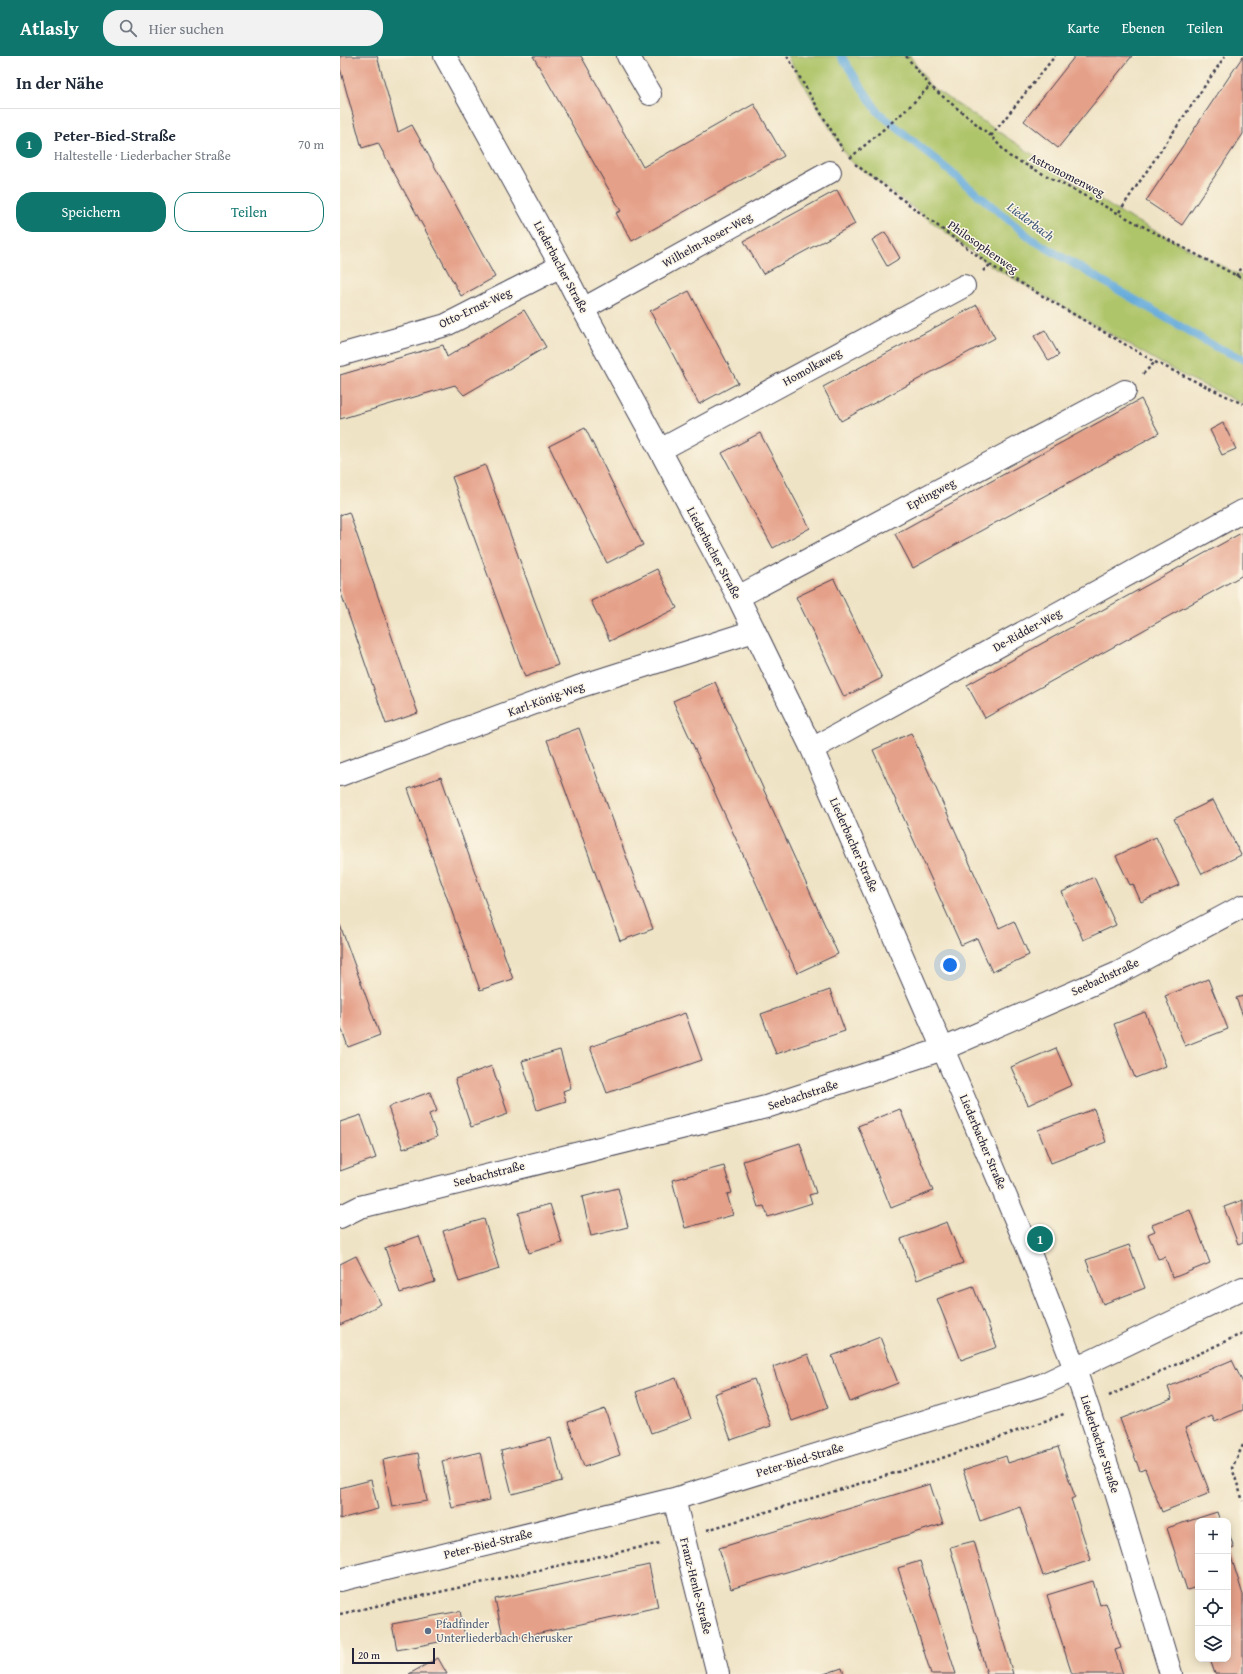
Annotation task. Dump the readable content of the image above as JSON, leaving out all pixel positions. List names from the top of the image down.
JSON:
{
  "streets": {
    "street": [
      "Wilhelm-Roser-Weg",
      "Liederbacher Straße",
      "Otto-Ernst-Weg",
      "Homolkaweg",
      "Eptingweg",
      "De-Ridder-Weg",
      "Karl-König-Weg",
      "Seebachstraße",
      "Peter-Bied-Straße",
      "Franz-Henle-Straße"
    ],
    "path": ["Astronomenweg", "Philosophenweg"]
  },
  "crossings": [
    ["Wilhelm-Roser-Weg", "Liederbacher Straße"],
    ["Liederbacher Straße", "Otto-Ernst-Weg"],
    ["Liederbacher Straße", "Homolkaweg"],
    ["Liederbacher Straße", "Eptingweg"],
    ["Liederbacher Straße", "De-Ridder-Weg"],
    ["Liederbacher Straße", "Karl-König-Weg"],
    ["Liederbacher Straße", "Seebachstraße"],
    ["Liederbacher Straße", "Peter-Bied-Straße"],
    ["Peter-Bied-Straße", "Franz-Henle-Straße"]
  ],
  "water": ["Liederbach"],
  "places": ["Pfadfinder Unterliederbach Cherusker"],
  "scale_bar": "20 m",
  "page": {
    "header": "Atlasly",
    "search": "Hier suchen",
    "nav": ["Karte", "Ebenen", "Teilen"],
    "heading": "In der Nähe",
    "list": [
      {
        "mark": "1",
        "name": "Peter-Bied-Straße",
        "note": "Haltestelle · Liederbacher Straße",
        "value": "70 m"
      }
    ],
    "buttons": ["Speichern", "Teilen"],
    "pins": "1",
    "map_buttons": ["+", "−"],
    "scale": "20 m"
  }
}
